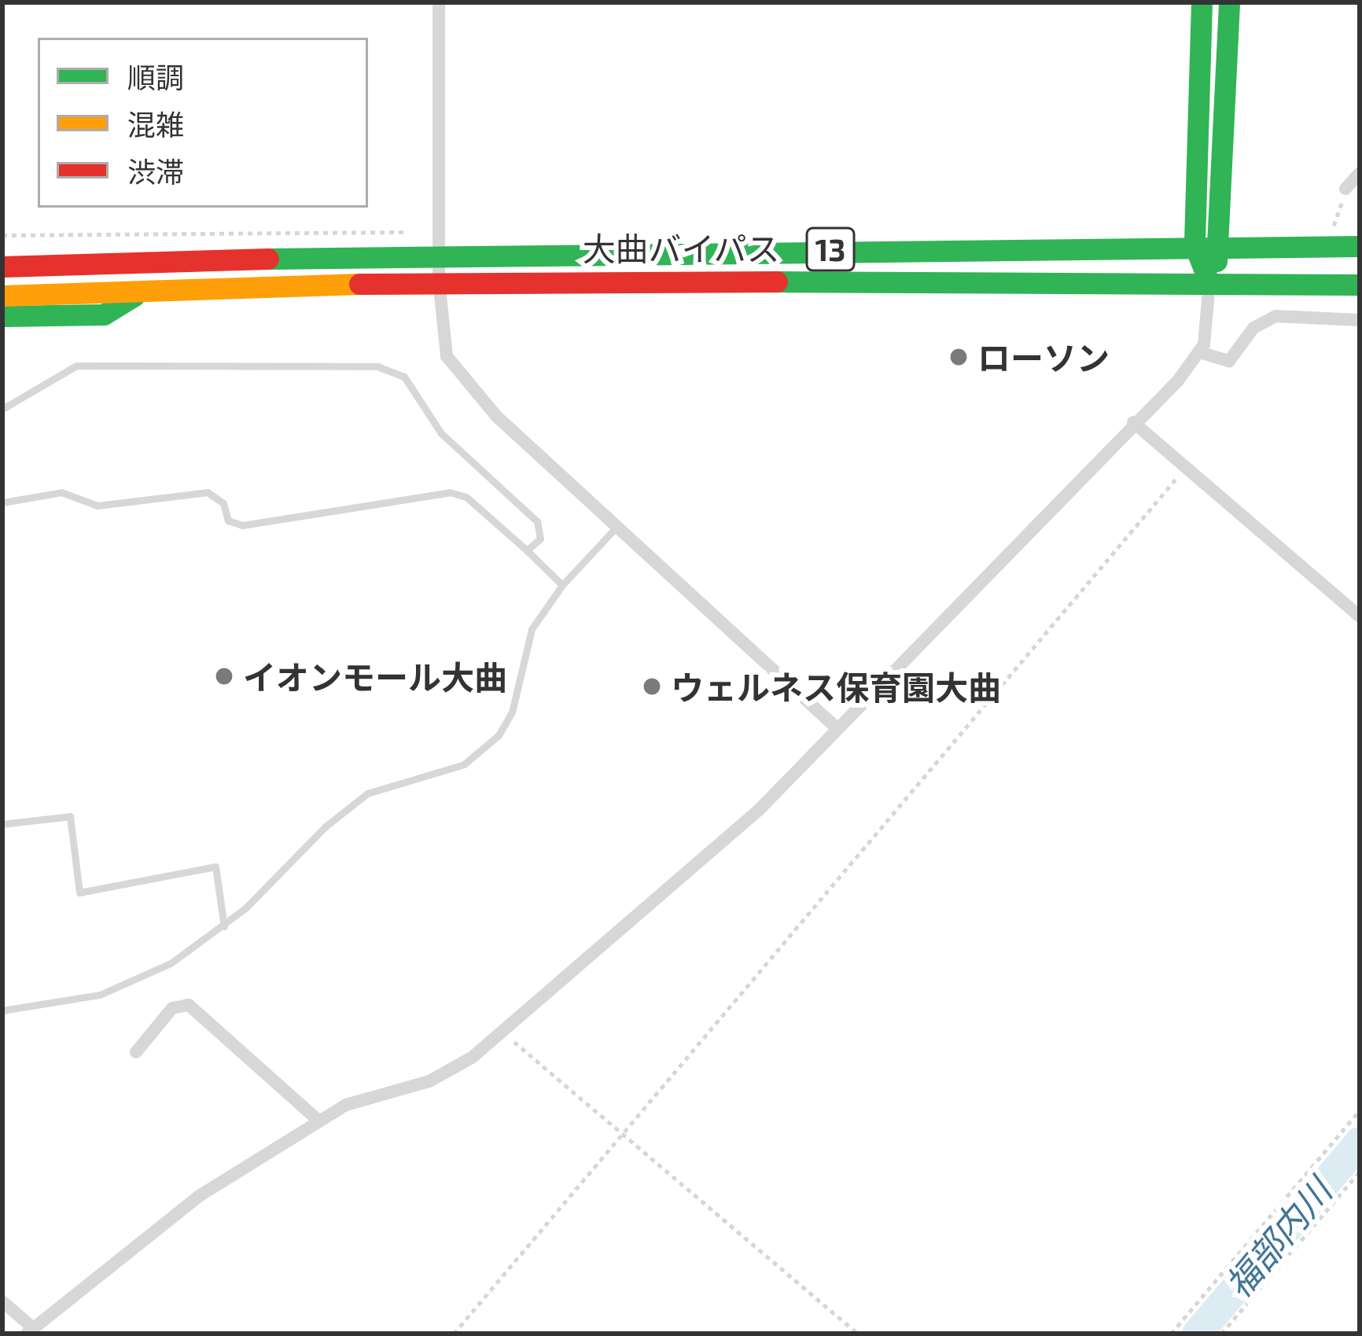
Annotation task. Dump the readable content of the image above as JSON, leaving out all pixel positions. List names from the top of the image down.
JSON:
{
  "streets": {
    "highway": ["大曲バイパス", "13"]
  },
  "water": ["福部内川"],
  "places": ["ローソン", "イオンモール大曲", "ウェルネス保育園大曲"],
  "legend": ["順調", "混雑", "渋滞"]
}
